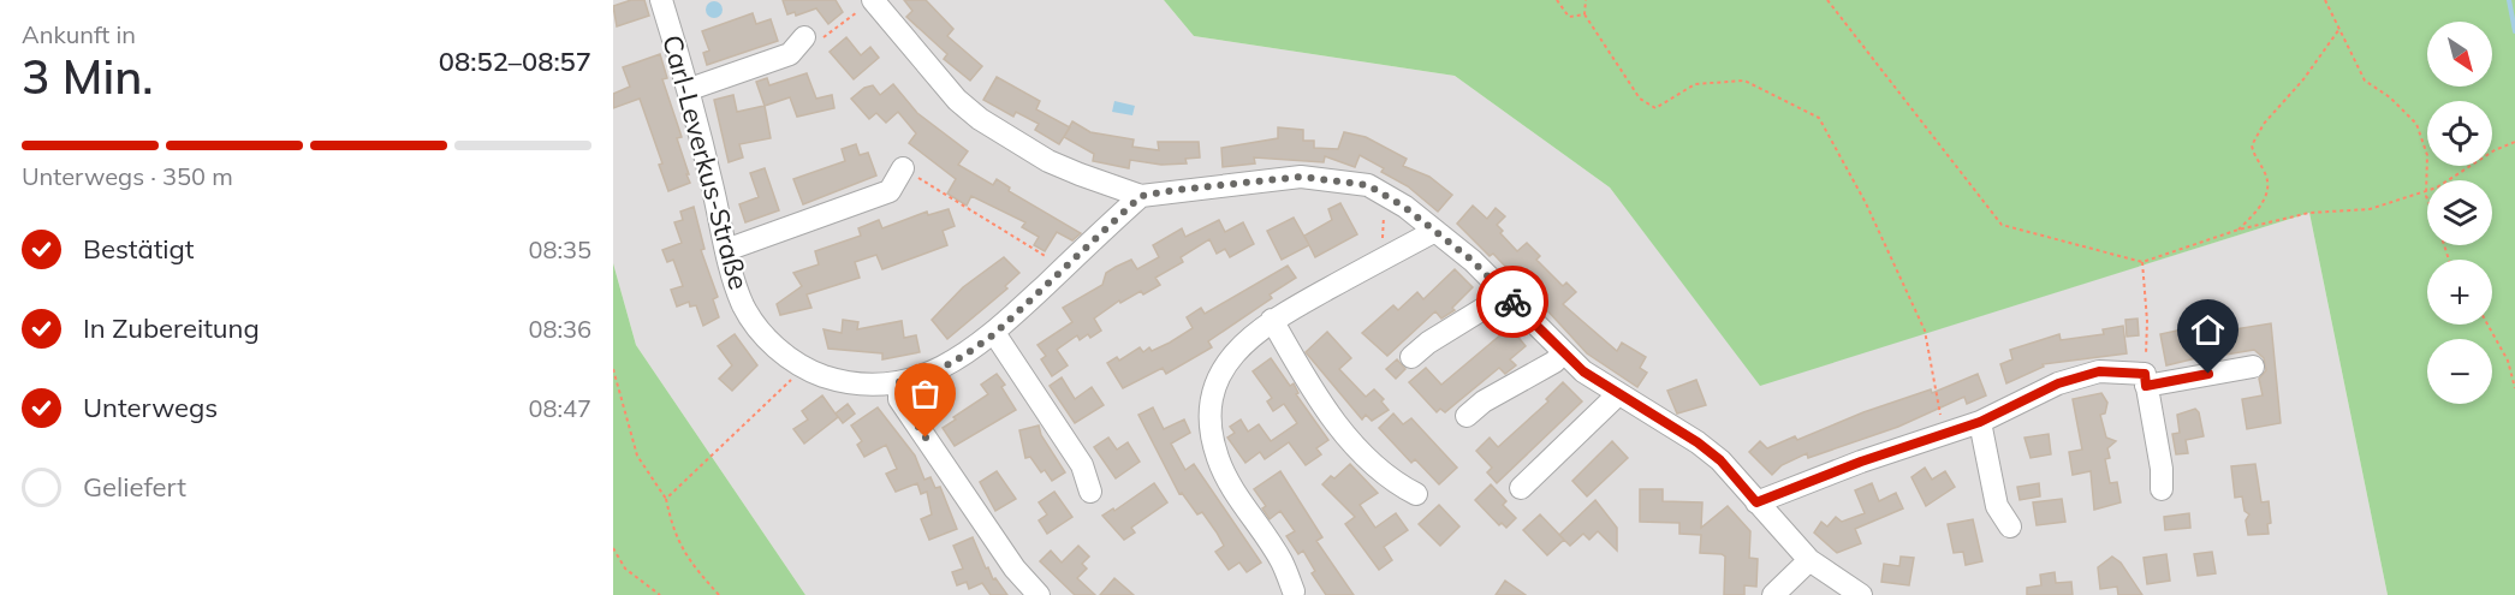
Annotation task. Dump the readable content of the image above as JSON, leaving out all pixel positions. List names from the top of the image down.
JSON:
{
  "streets": {
    "street": ["Carl-Leverkus-Straße"]
  },
  "north": "bottom right",
  "page": {
    "heading": ["3 Min.", "Ankunft in", "08:52–08:57"],
    "map_buttons": ["+", "−"],
    "bar": "Unterwegs · 350 m",
    "list": [
      ["Bestätigt", "08:35"],
      ["In Zubereitung", "08:36"],
      ["Unterwegs", "08:47"],
      "Geliefert"
    ]
  }
}
